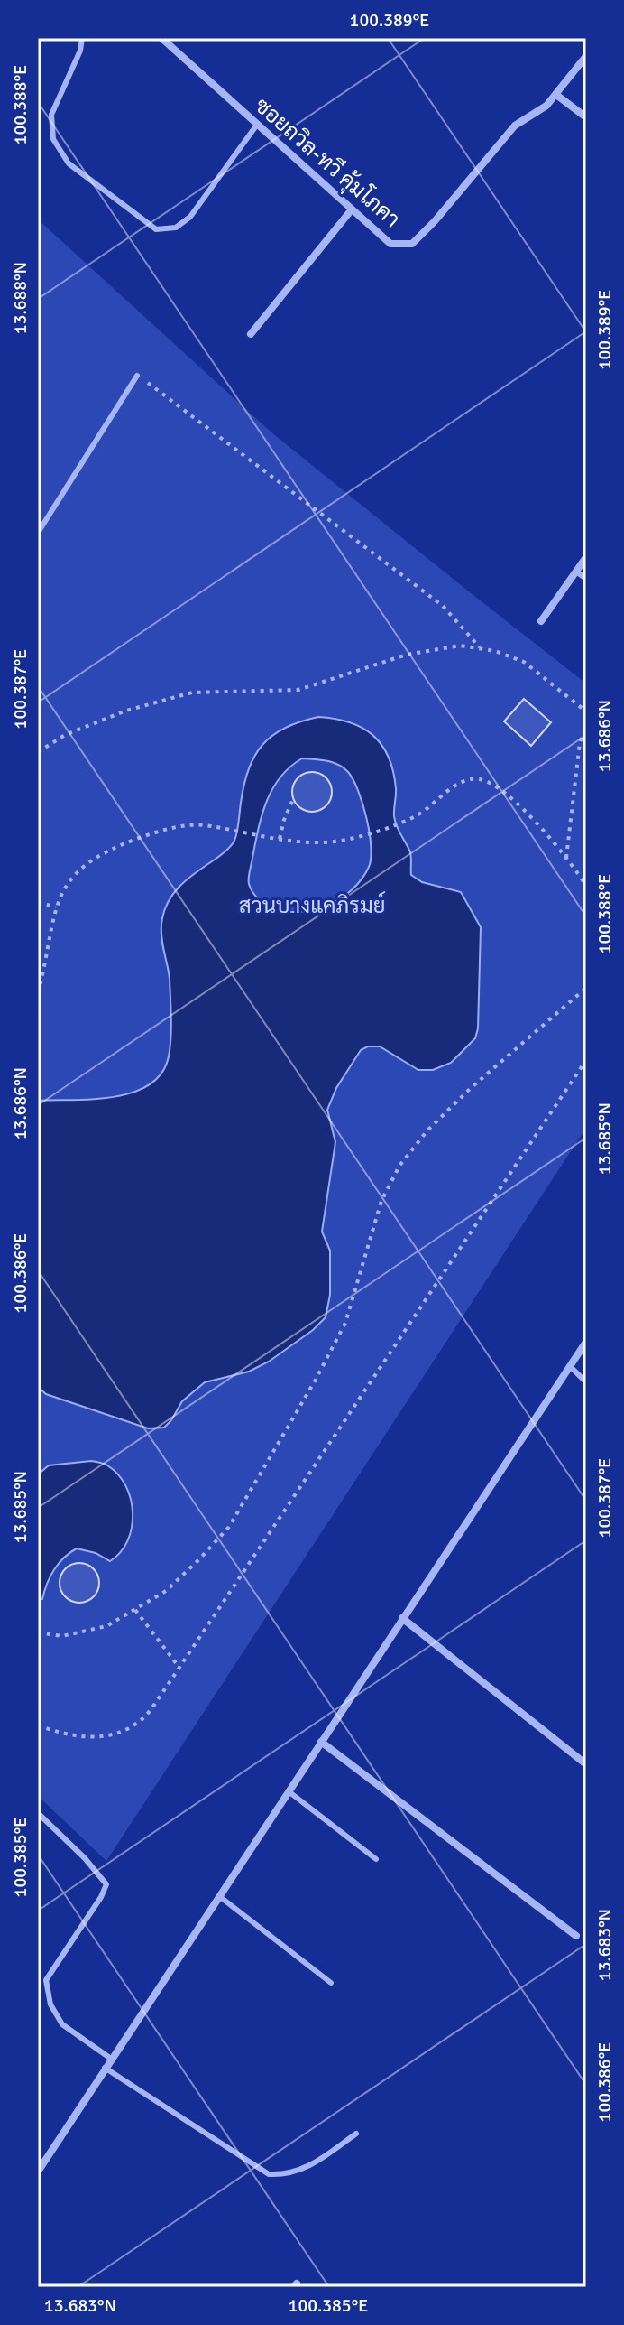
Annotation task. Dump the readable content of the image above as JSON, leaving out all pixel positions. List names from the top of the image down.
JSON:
{
  "streets": {
    "street": ["ซอยถวิล-ทวี คุ้มโภคา"]
  },
  "parks": ["สวนบางแคภิรมย์"],
  "coordinates": [
    "100.389°E",
    "100.388°E",
    "13.688°N",
    "100.387°E",
    "13.686°N",
    "13.685°N",
    "100.386°E",
    "100.385°E",
    "13.683°N"
  ]
}
